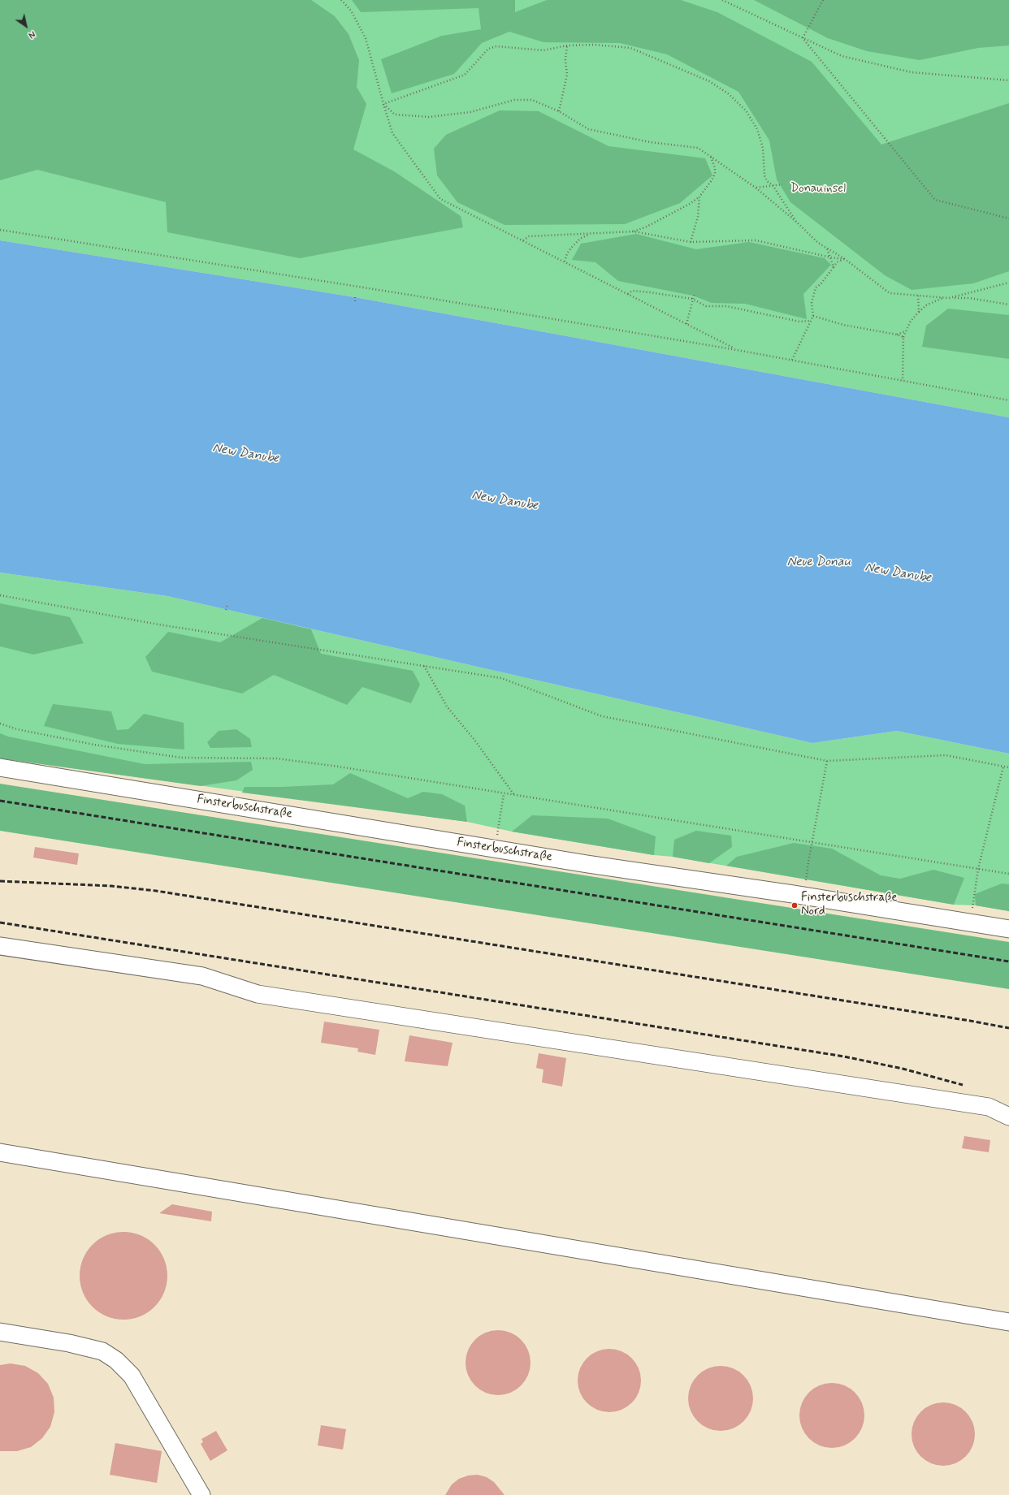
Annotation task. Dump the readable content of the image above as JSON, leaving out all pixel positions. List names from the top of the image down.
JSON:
{
  "streets": {
    "street": ["Finsterbuschstraße"]
  },
  "water": ["New Danube", "Neue Donau"],
  "parks": ["Donauinsel"],
  "places": ["Finsterbuschstraße Nord"],
  "north": "bottom right"
}
